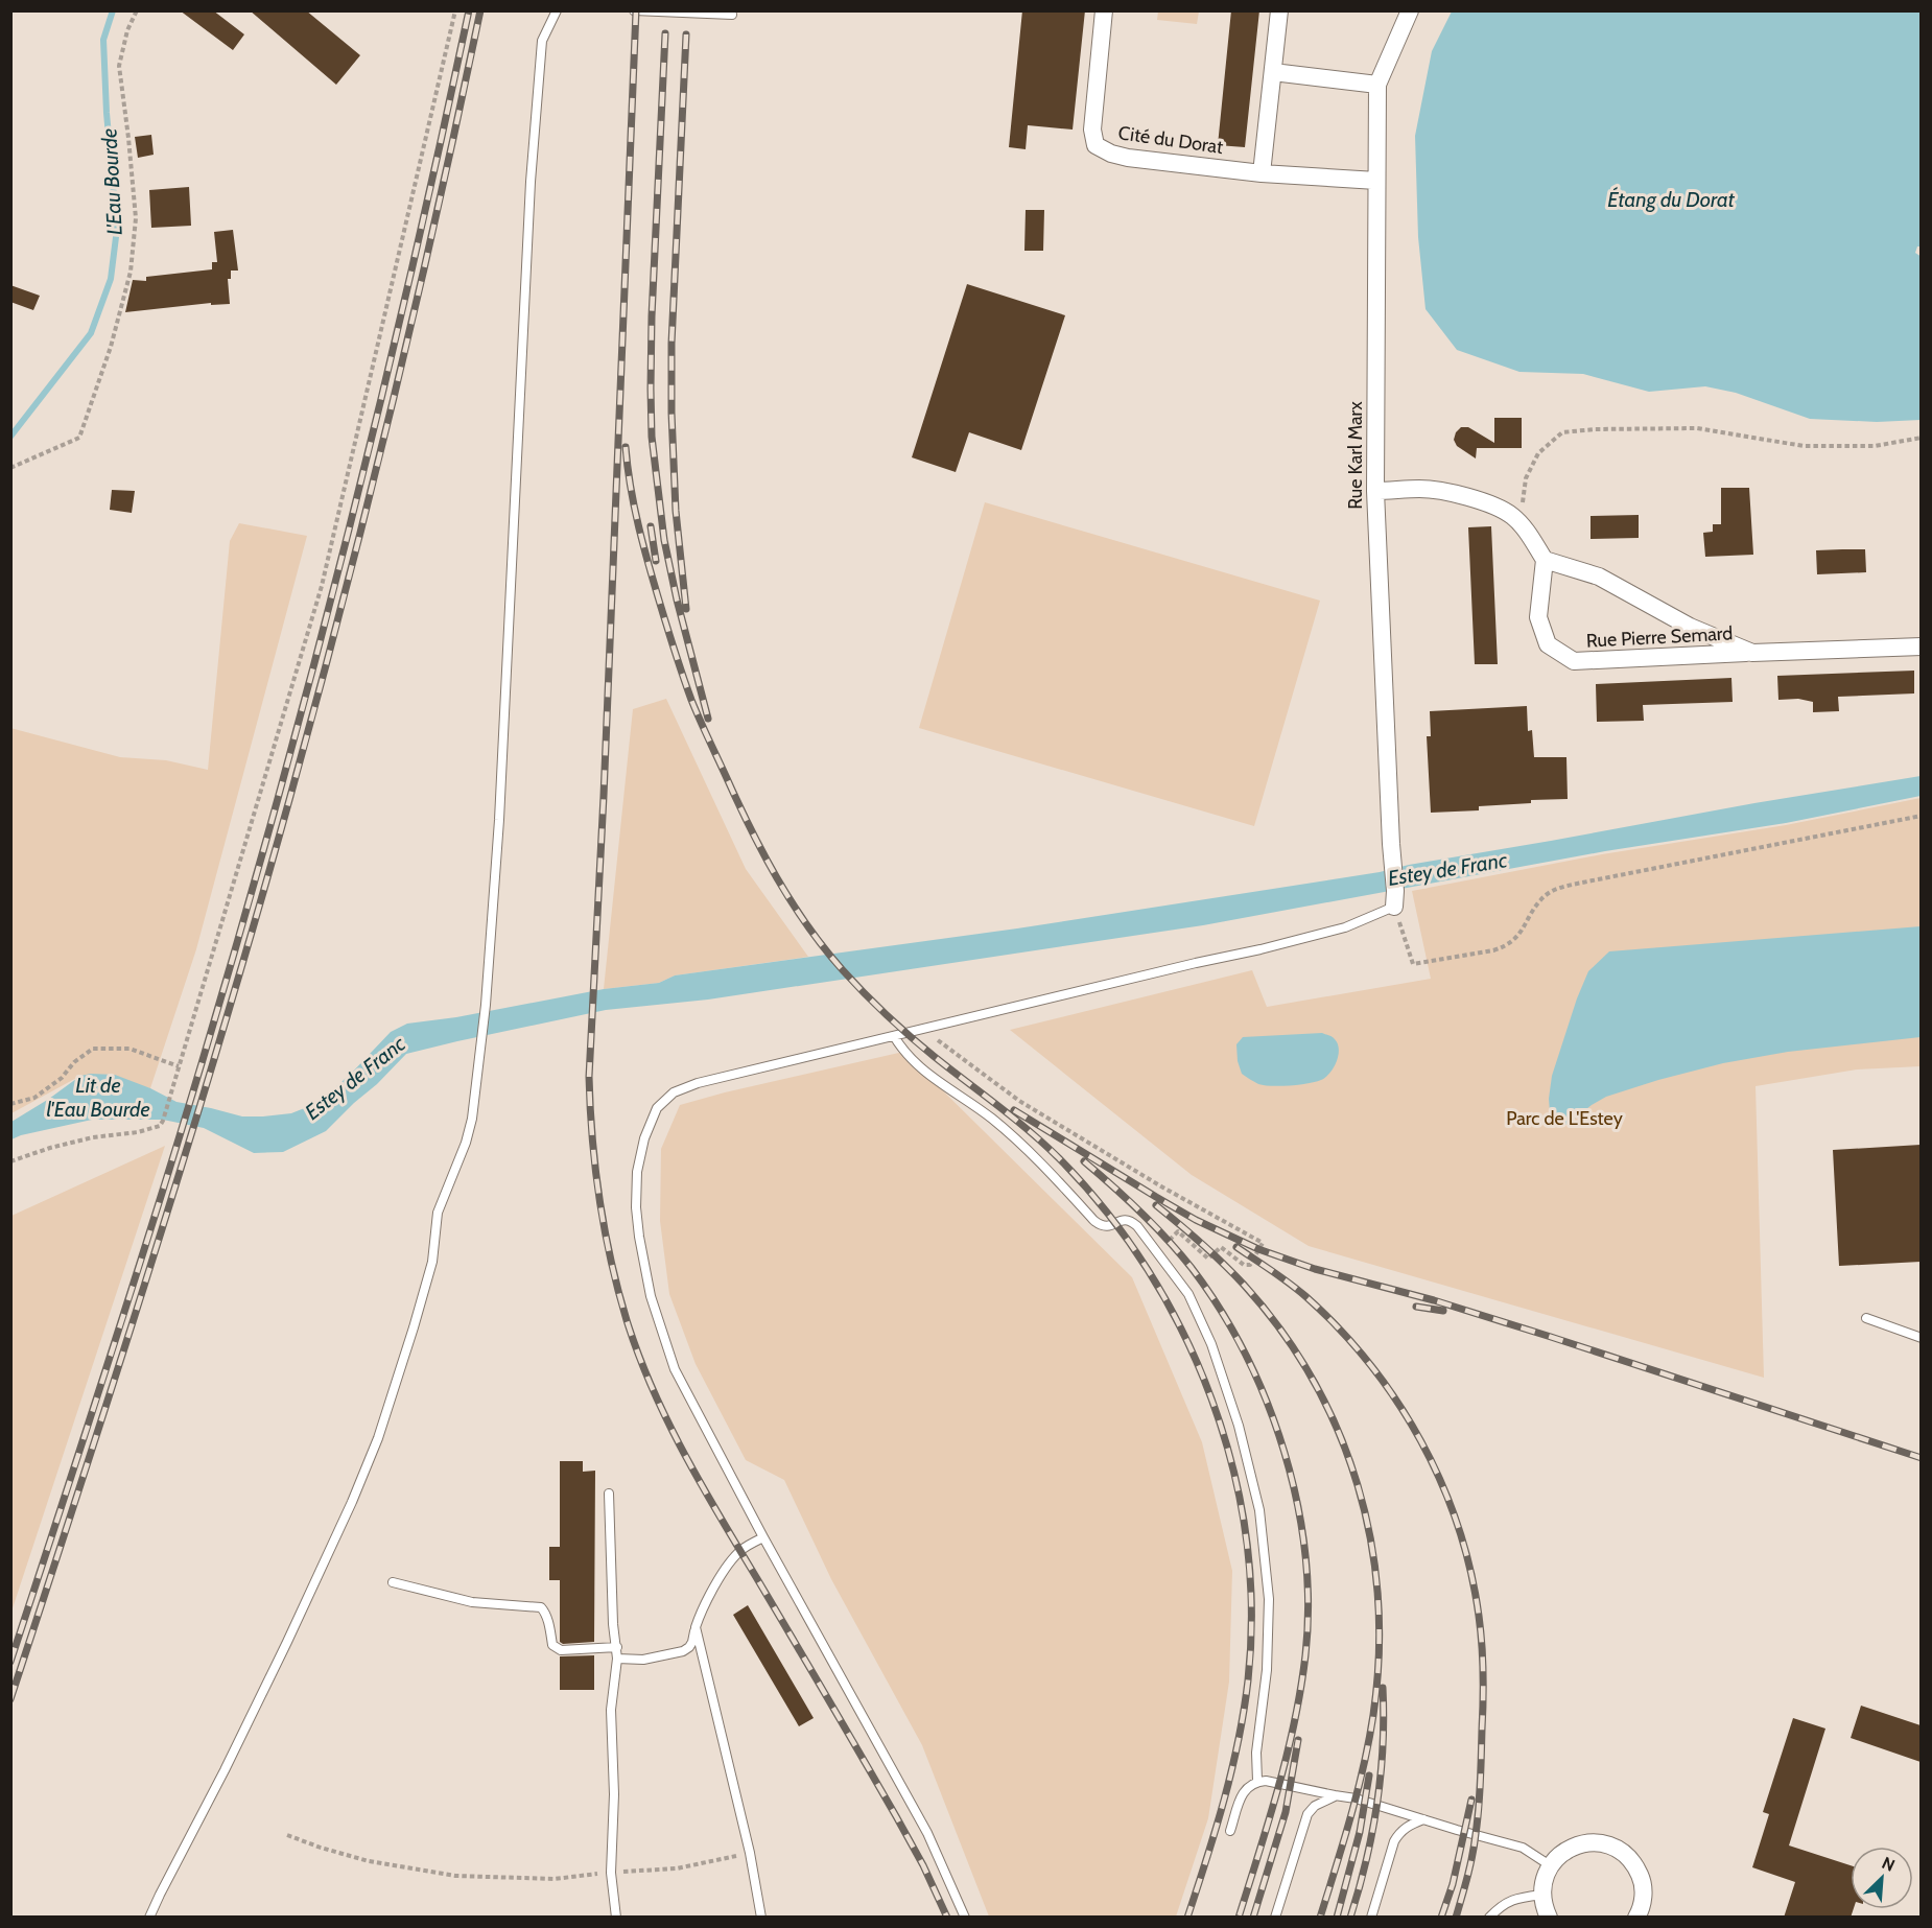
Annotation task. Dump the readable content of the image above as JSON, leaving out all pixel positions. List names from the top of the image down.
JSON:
{
  "streets": {
    "street": ["Cité du Dorat", "Rue Karl Marx", "Rue Pierre Semard"]
  },
  "crossings": [
    ["Cité du Dorat", "Rue Karl Marx"]
  ],
  "water": [
    "L'Eau Bourde",
    "Étang du Dorat",
    "Estey de Franc",
    "Lit de l'Eau Bourde"
  ],
  "parks": ["Parc de L'Estey"],
  "north": "top right"
}
